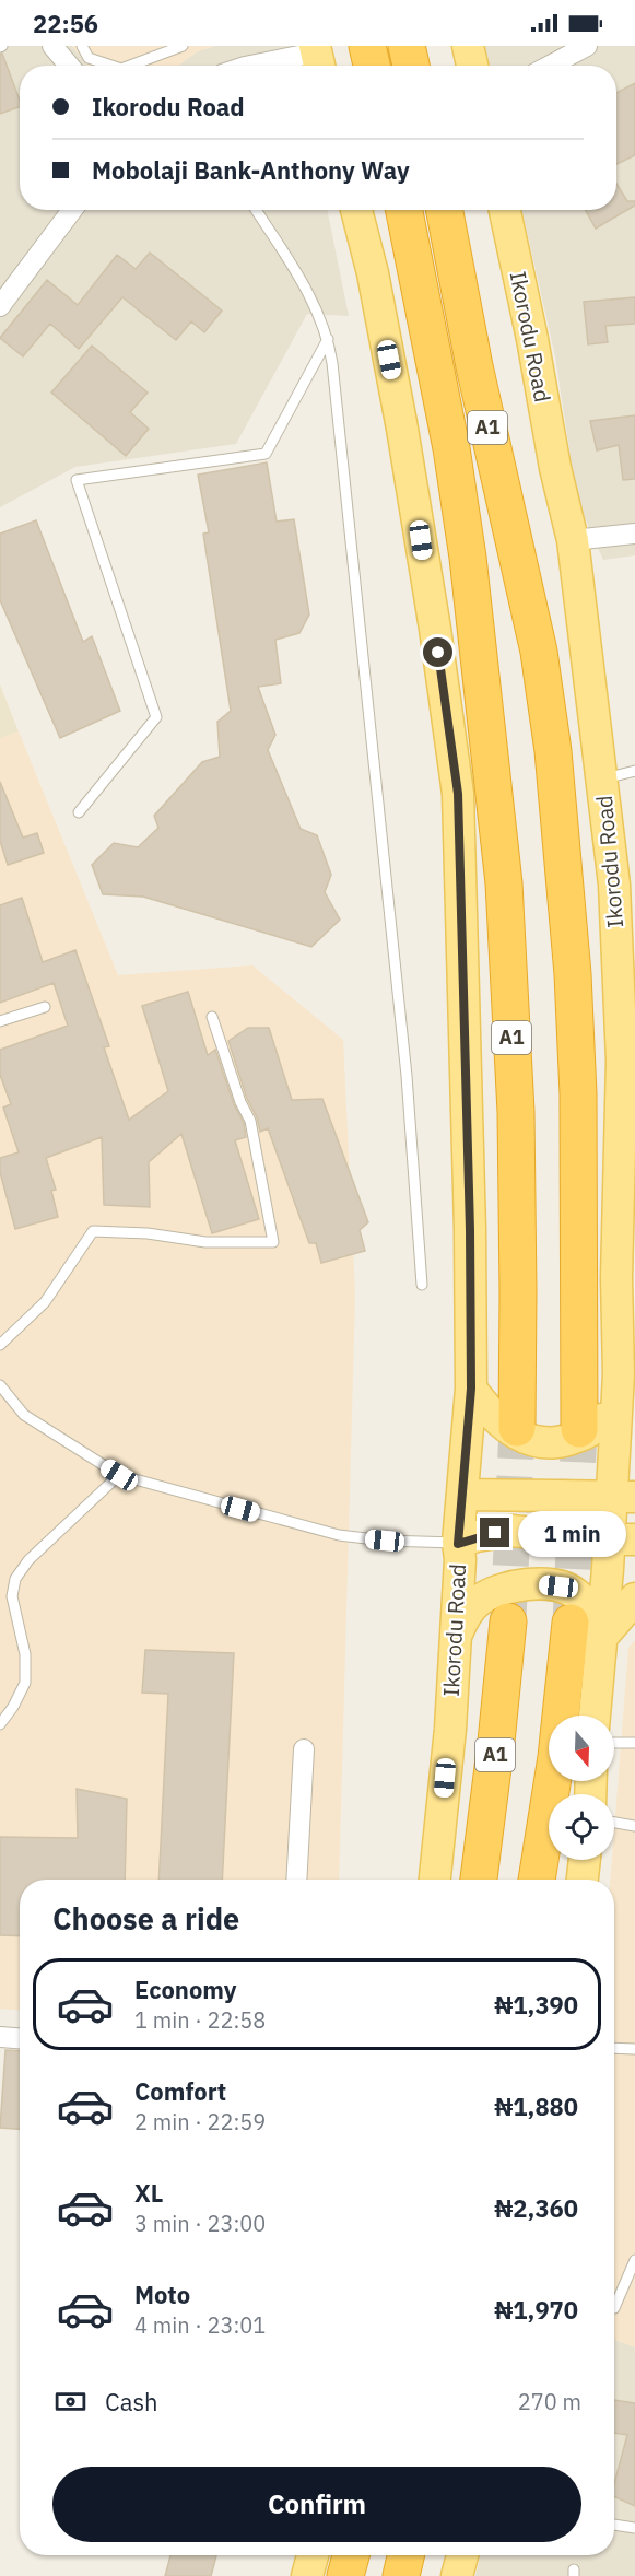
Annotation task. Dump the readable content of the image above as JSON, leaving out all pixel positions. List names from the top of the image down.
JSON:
{
  "streets": {
    "highway": ["Ikorodu Road", "A1"]
  },
  "north": "bottom",
  "page": {
    "status": "22:56",
    "banner": ["Ikorodu Road", "Mobolaji Bank-Anthony Way"],
    "bubble": "1 min",
    "heading": "Choose a ride",
    "list": [
      {
        "name": "Economy",
        "note": "1 min · 22:58",
        "value": "₦1,390"
      },
      {
        "name": "Comfort",
        "note": "2 min · 22:59",
        "value": "₦1,880"
      },
      {
        "name": "XL",
        "note": "3 min · 23:00",
        "value": "₦2,360"
      },
      {
        "name": "Moto",
        "note": "4 min · 23:01",
        "value": "₦1,970"
      }
    ],
    "pay": ["Cash", "270 m"],
    "buttons": "Confirm"
  }
}
